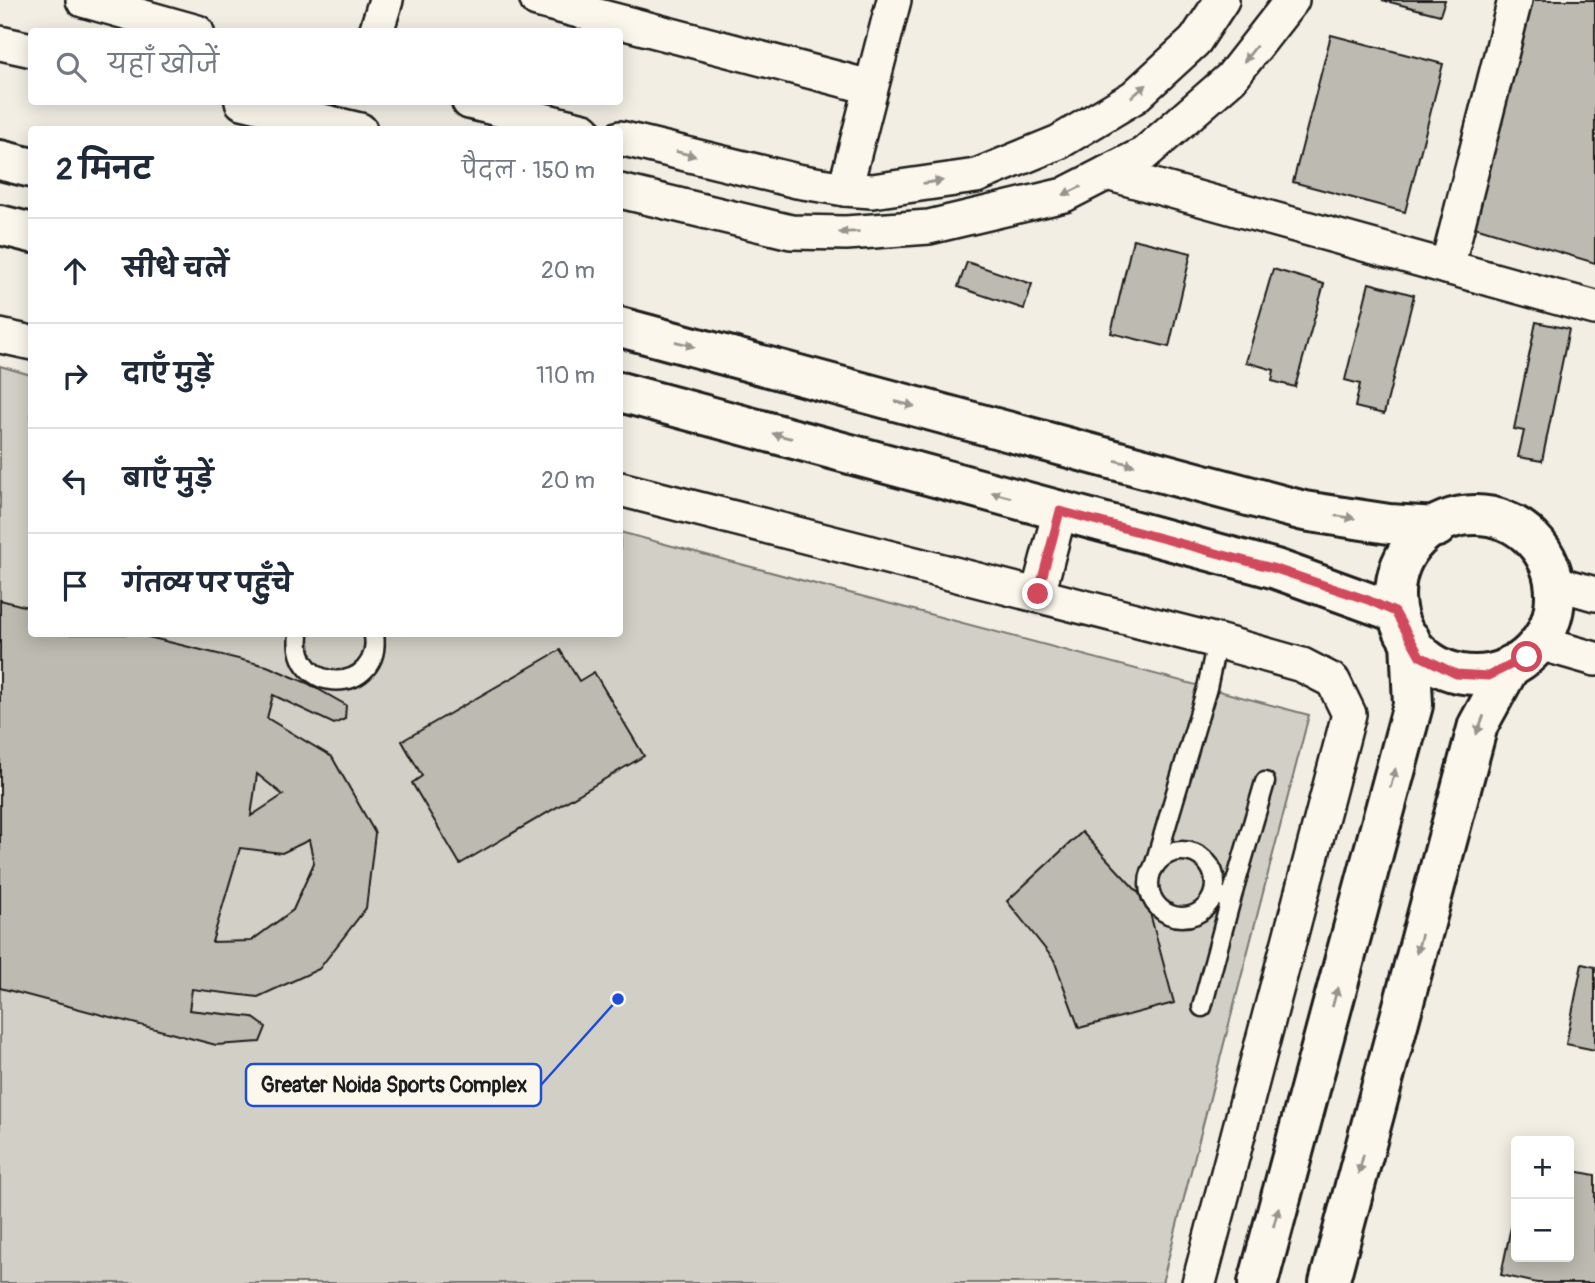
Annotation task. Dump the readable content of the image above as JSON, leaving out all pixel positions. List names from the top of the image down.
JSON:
{
  "places": ["Greater Noida Sports Complex"],
  "page": {
    "search": "यहाँ खोजें",
    "heading": ["2 मिनट", "पैदल · 150 m"],
    "list": [
      ["सीधे चलें", "20 m"],
      ["दाएँ मुड़ें", "110 m"],
      ["बाएँ मुड़ें", "20 m"],
      "गंतव्य पर पहुँचे"
    ],
    "map_buttons": ["+", "−"]
  }
}
